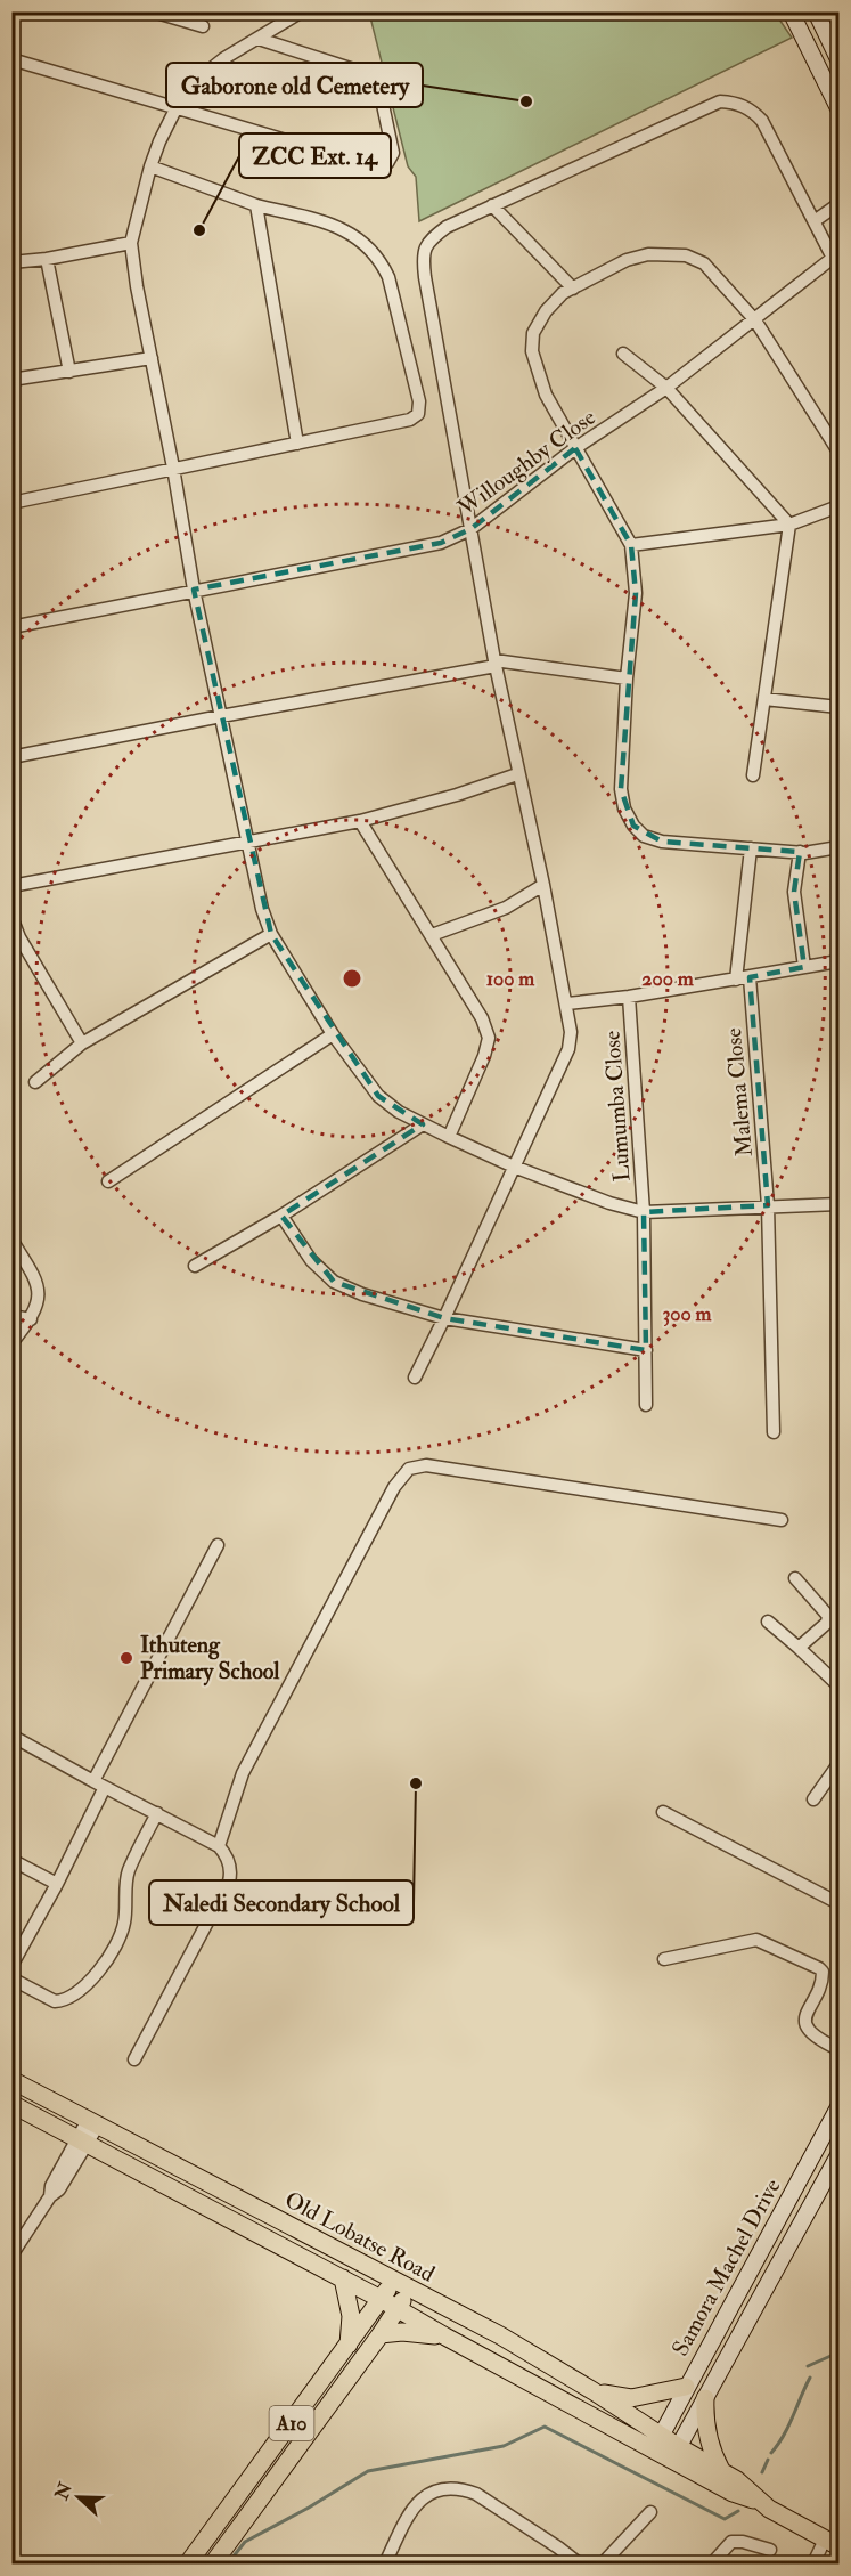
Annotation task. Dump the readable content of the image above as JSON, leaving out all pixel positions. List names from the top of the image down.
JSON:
{
  "streets": {
    "main road": ["Old Lobatse Road", "Samora Machel Drive", "A10"],
    "street": ["Willoughby Close", "Malema Close", "Lumumba Close"]
  },
  "crossings": [
    ["Old Lobatse Road", "Samora Machel Drive"],
    ["Old Lobatse Road", "A10"]
  ],
  "places": [
    "Gaborone old Cemetery",
    "ZCC Ext. 14",
    "Ithuteng Primary School",
    "Naledi Secondary School"
  ],
  "north": "left",
  "rings": ["100 m", "200 m", "300 m"]
}
